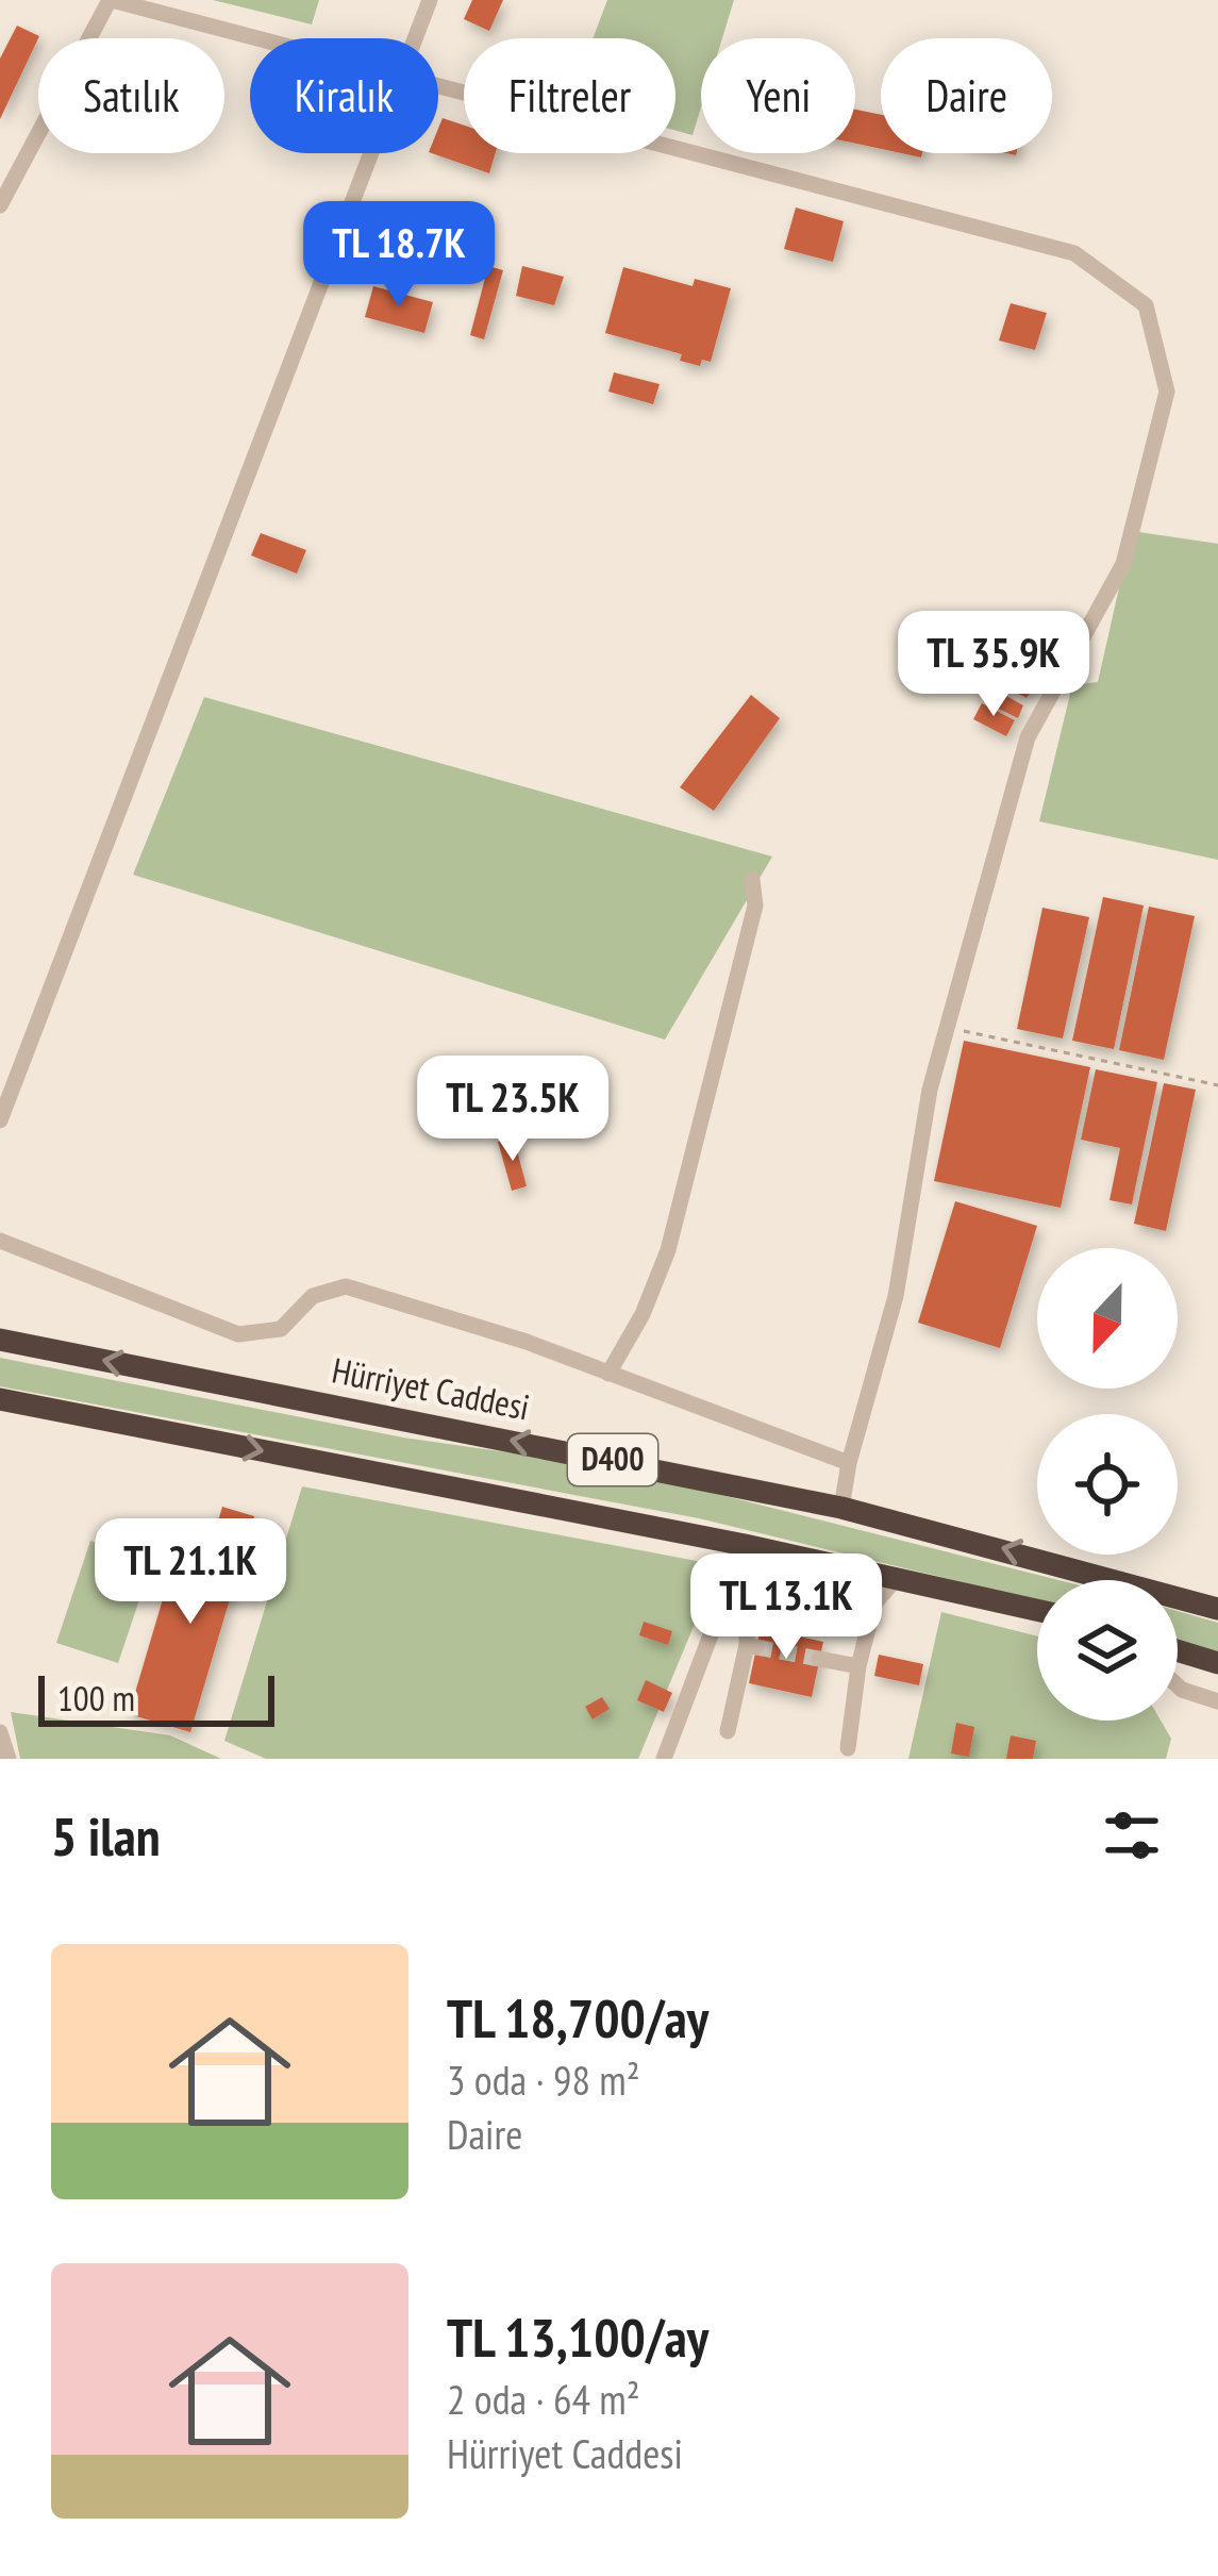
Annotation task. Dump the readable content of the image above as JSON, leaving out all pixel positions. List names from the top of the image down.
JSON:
{
  "streets": {
    "highway": ["Hürriyet Caddesi", "D400"]
  },
  "scale_bar": "100 m",
  "north": "bottom",
  "page": {
    "chip": [
      "Satılık",
      "Kiralık",
      "Filtreler",
      "Yeni",
      "Daire"
    ],
    "price": [
      "TL 18.7K",
      "TL 35.9K",
      "TL 23.5K",
      "TL 21.1K",
      "TL 13.1K"
    ],
    "scale": "100 m",
    "heading": "5 ilan",
    "list": [
      {
        "name": "TL 18,700/ay",
        "note": "3 oda · 98 m² · Daire"
      },
      {
        "name": "TL 13,100/ay",
        "note": "2 oda · 64 m² · Hürriyet Caddesi"
      }
    ]
  }
}
